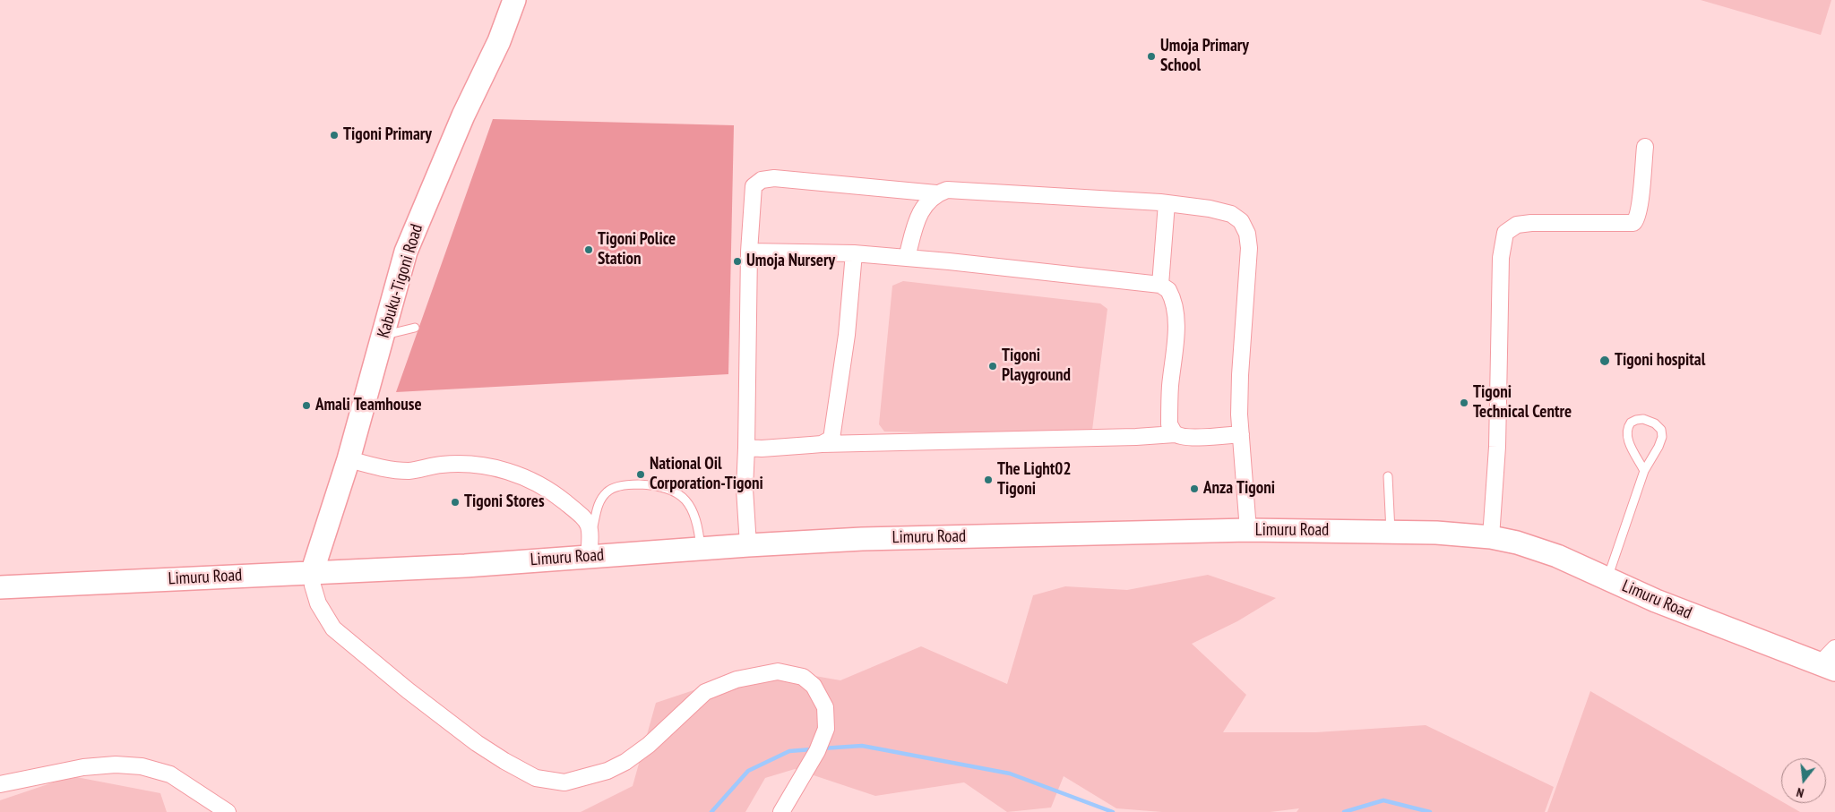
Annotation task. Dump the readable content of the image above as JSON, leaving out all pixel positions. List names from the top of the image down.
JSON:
{
  "streets": {
    "main road": ["Kabuku-Tigoni Road", "Limuru Road"]
  },
  "crossings": [
    ["Kabuku-Tigoni Road", "Limuru Road"]
  ],
  "places": [
    "Umoja Primary School",
    "Tigoni Primary",
    "Tigoni Police Station",
    "Umoja Nursery",
    "Tigoni hospital",
    "Tigoni Playground",
    "Tigoni Technical Centre",
    "Amali Teamhouse",
    "National Oil Corporation-Tigoni",
    "The Light02 Tigoni",
    "Anza Tigoni",
    "Tigoni Stores"
  ],
  "north": "bottom"
}
